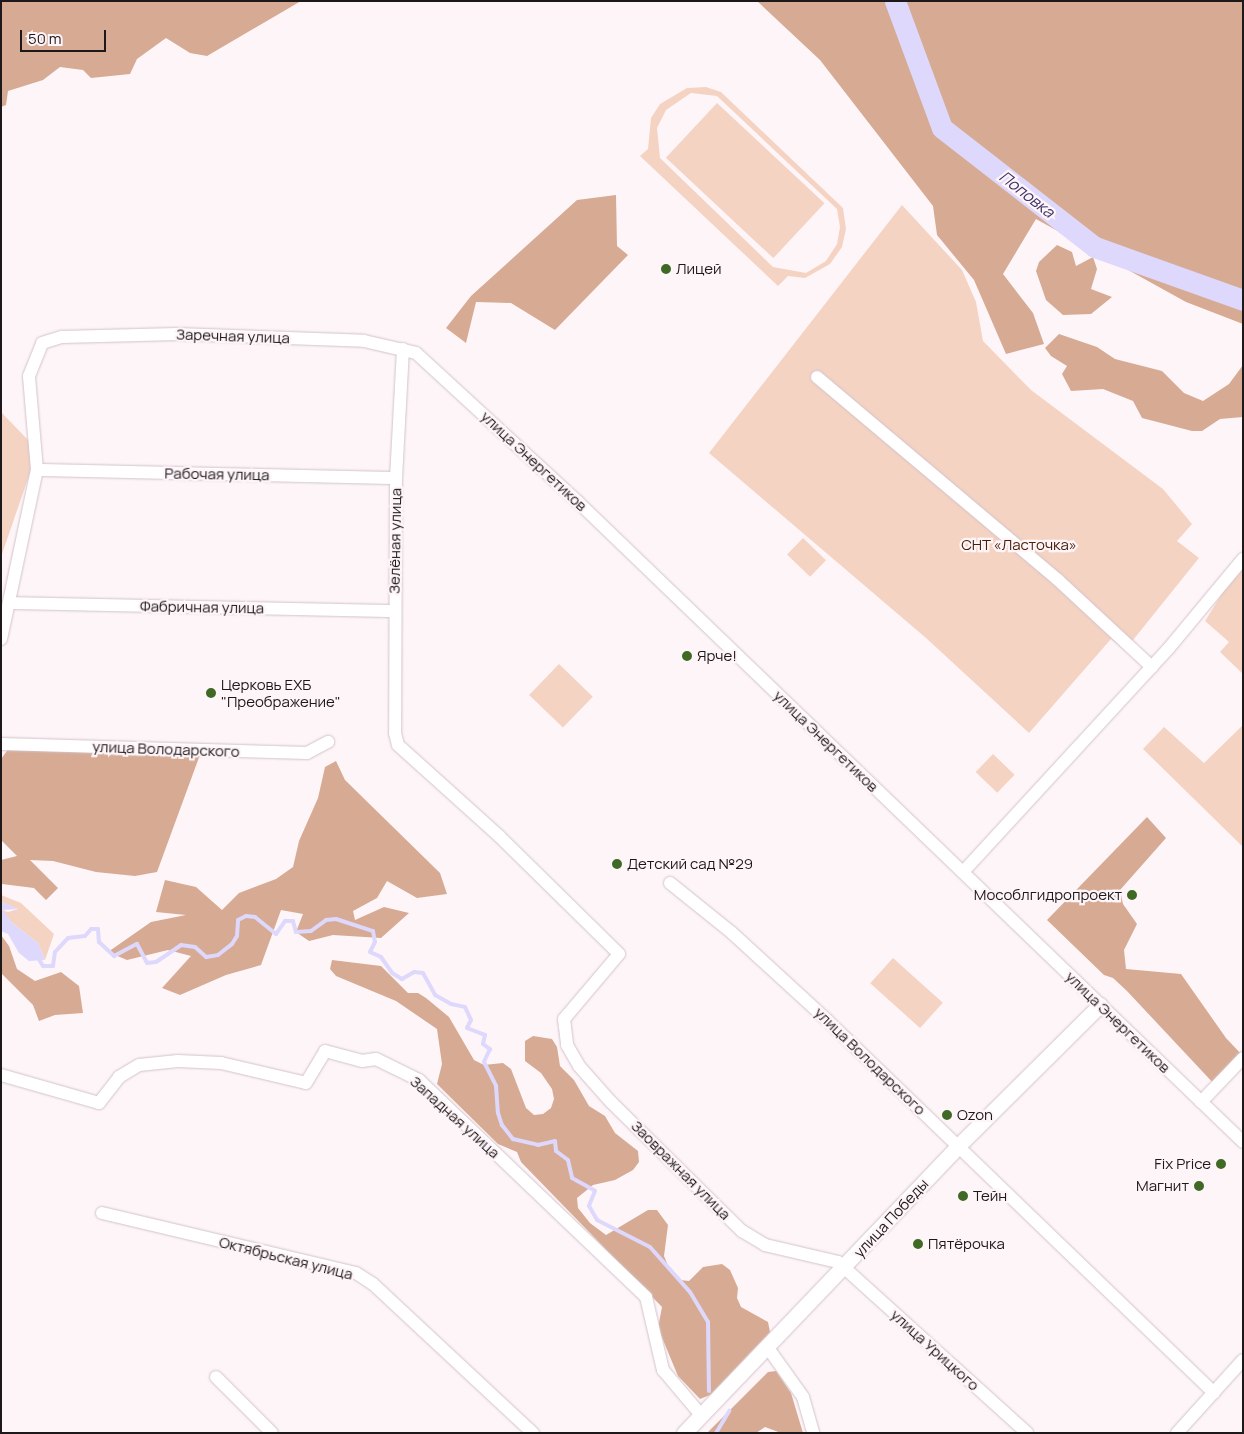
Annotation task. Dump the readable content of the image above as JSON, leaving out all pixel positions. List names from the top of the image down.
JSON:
{
  "streets": {
    "street": [
      "Заречная улица",
      "улица Энергетиков",
      "Рабочая улица",
      "Зелёная улица",
      "Фабричная улица",
      "улица Володарского",
      "Западная улица",
      "Заовражная улица",
      "улица Победы",
      "Октябрьская улица",
      "улица Урицкого"
    ]
  },
  "crossings": [
    ["Заречная улица", "улица Энергетиков"],
    ["Заречная улица", "Рабочая улица"],
    ["Заречная улица", "Зелёная улица"],
    ["улица Энергетиков", "Зелёная улица"],
    ["улица Энергетиков", "улица Победы"],
    ["Рабочая улица", "Зелёная улица"],
    ["Зелёная улица", "Фабричная улица"],
    ["Зелёная улица", "Заовражная улица"],
    ["улица Володарского", "улица Победы"],
    ["Западная улица", "улица Победы"],
    ["Заовражная улица", "улица Победы"],
    ["Заовражная улица", "улица Урицкого"],
    ["улица Победы", "улица Урицкого"]
  ],
  "water": ["Поповка"],
  "parks": ["СНТ «Ласточка»"],
  "places": [
    "Лицей",
    "Ярче!",
    "Церковь ЕХБ \"Преображение\"",
    "Детский сад №29",
    "Мособлгидропроект",
    "Ozon",
    "Fix Price",
    "Магнит",
    "Тейн",
    "Пятёрочка"
  ],
  "scale_bar": "50 m"
}
